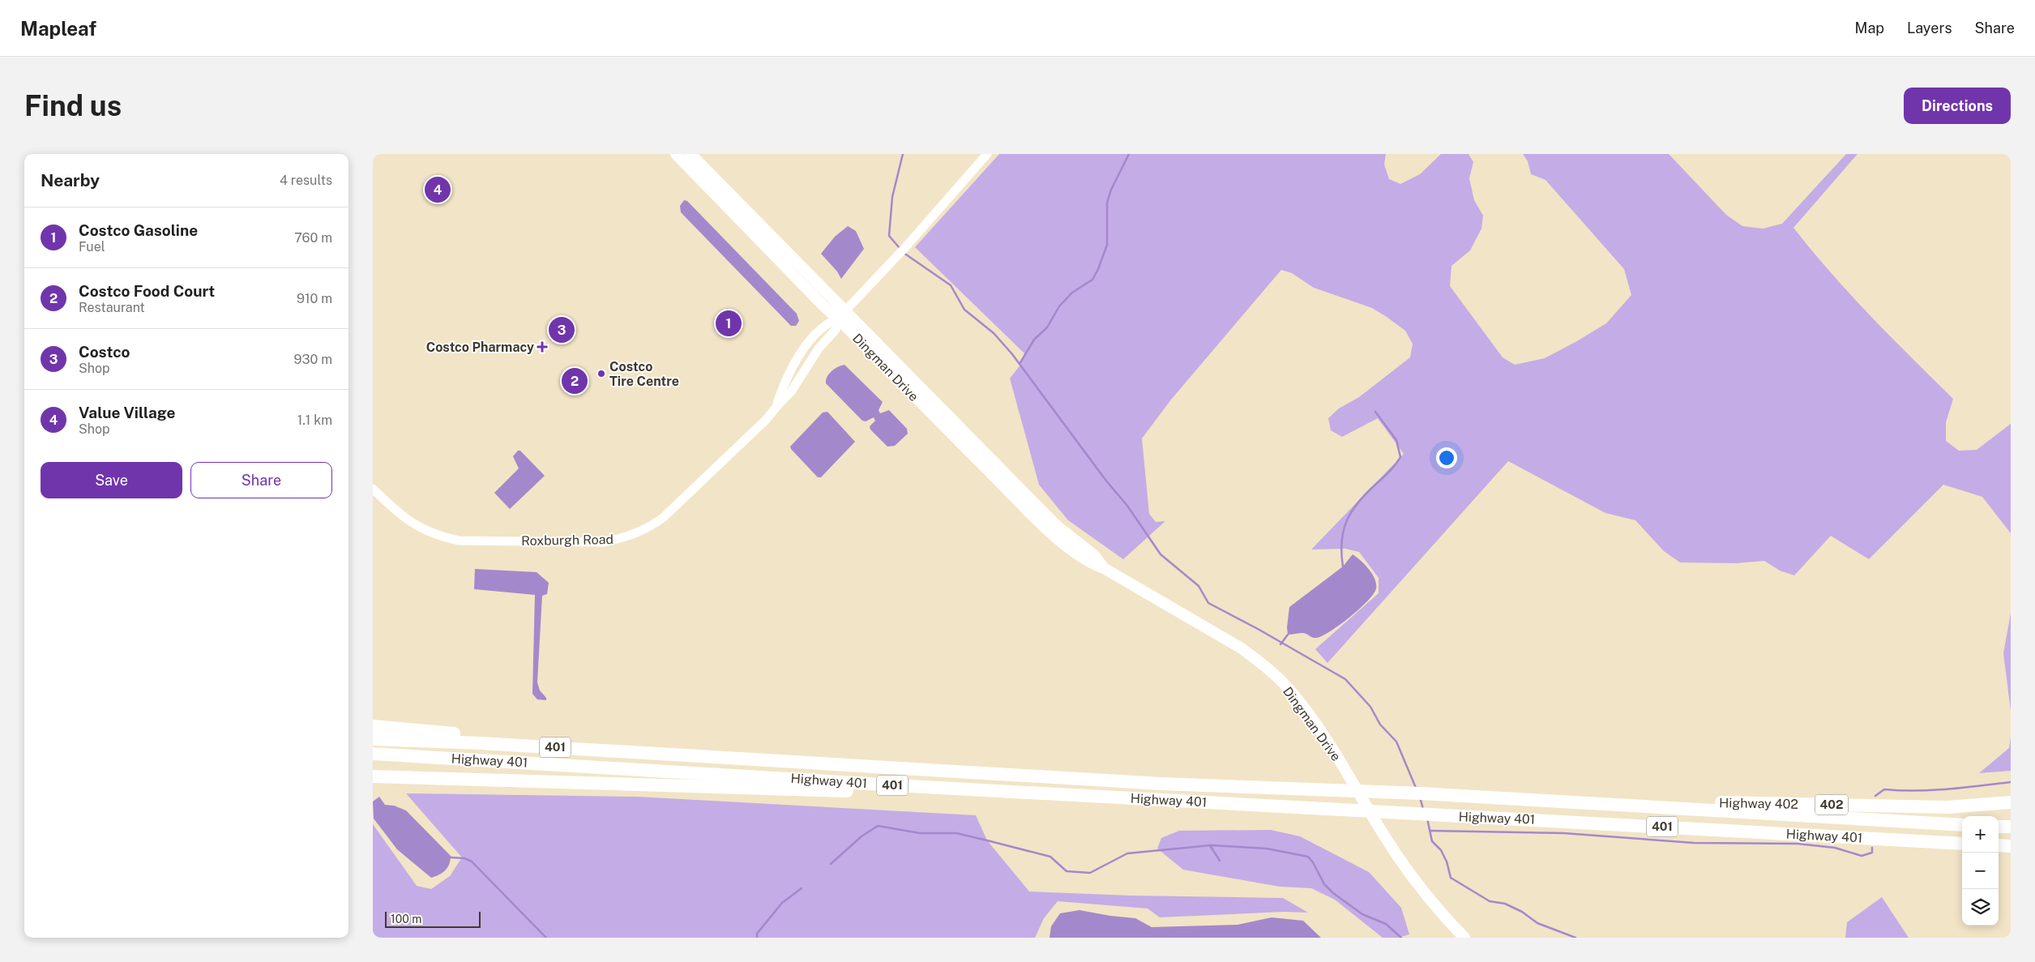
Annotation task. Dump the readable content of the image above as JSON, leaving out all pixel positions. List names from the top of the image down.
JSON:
{
  "streets": {
    "highway": [
      "401",
      "Highway 401",
      "Highway 402",
      "402"
    ],
    "main road": ["Dingman Drive"],
    "street": ["Roxburgh Road"]
  },
  "crossings": [
    ["Dingman Drive", "Roxburgh Road"],
    ["Highway 401", "Highway 402"]
  ],
  "places": {
    "health": ["Costco Pharmacy"],
    "other": ["Costco Tire Centre"]
  },
  "scale_bar": "100 m",
  "page": {
    "header": "Mapleaf",
    "nav": ["Map", "Layers", "Share"],
    "buttons": [
      "Directions",
      ["Save", "Share"]
    ],
    "title": "Find us",
    "heading": ["Nearby", "4 results"],
    "pins": [
      "4",
      "1",
      "3",
      "2"
    ],
    "list": [
      {
        "mark": "1",
        "name": "Costco Gasoline",
        "note": "Fuel",
        "value": "760 m"
      },
      {
        "mark": "2",
        "name": "Costco Food Court",
        "note": "Restaurant",
        "value": "910 m"
      },
      {
        "mark": "3",
        "name": "Costco",
        "note": "Shop",
        "value": "930 m"
      },
      {
        "mark": "4",
        "name": "Value Village",
        "note": "Shop",
        "value": "1.1 km"
      }
    ],
    "map_buttons": ["+", "−"],
    "scale": "100 m"
  }
}
